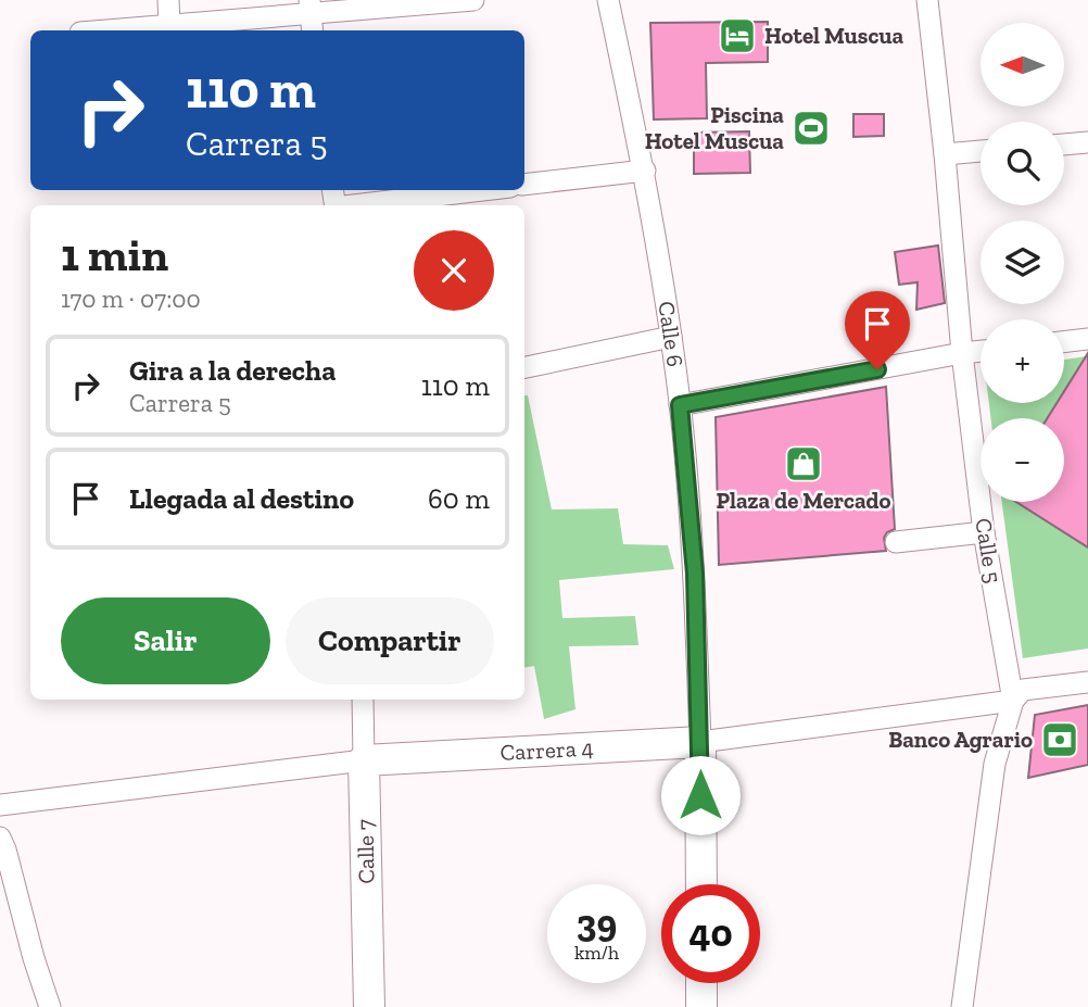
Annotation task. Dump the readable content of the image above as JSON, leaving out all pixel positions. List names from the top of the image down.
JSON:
{
  "streets": {
    "street": [
      "Calle 6",
      "Calle 5",
      "Carrera 4",
      "Calle 7"
    ]
  },
  "crossings": [
    ["Calle 6", "Carrera 4"],
    ["Calle 5", "Carrera 4"],
    ["Carrera 4", "Calle 7"]
  ],
  "places": {
    "hotel": ["Hotel Muscua"],
    "sports": ["Piscina Hotel Muscua"],
    "shop": ["Plaza de Mercado"],
    "bank": ["Banco Agrario"]
  },
  "north": "left",
  "page": {
    "map_buttons": ["+", "−"],
    "turn": ["110 m", "Carrera 5"],
    "heading": ["1 min", "170 m · 07:00"],
    "list": [
      {
        "name": "Gira a la derecha",
        "note": "Carrera 5",
        "value": "110 m"
      },
      {
        "name": "Llegada al destino",
        "value": "60 m"
      }
    ],
    "buttons": ["Salir", "Compartir"],
    "speed": "39 km/h",
    "limit": "40"
  }
}
